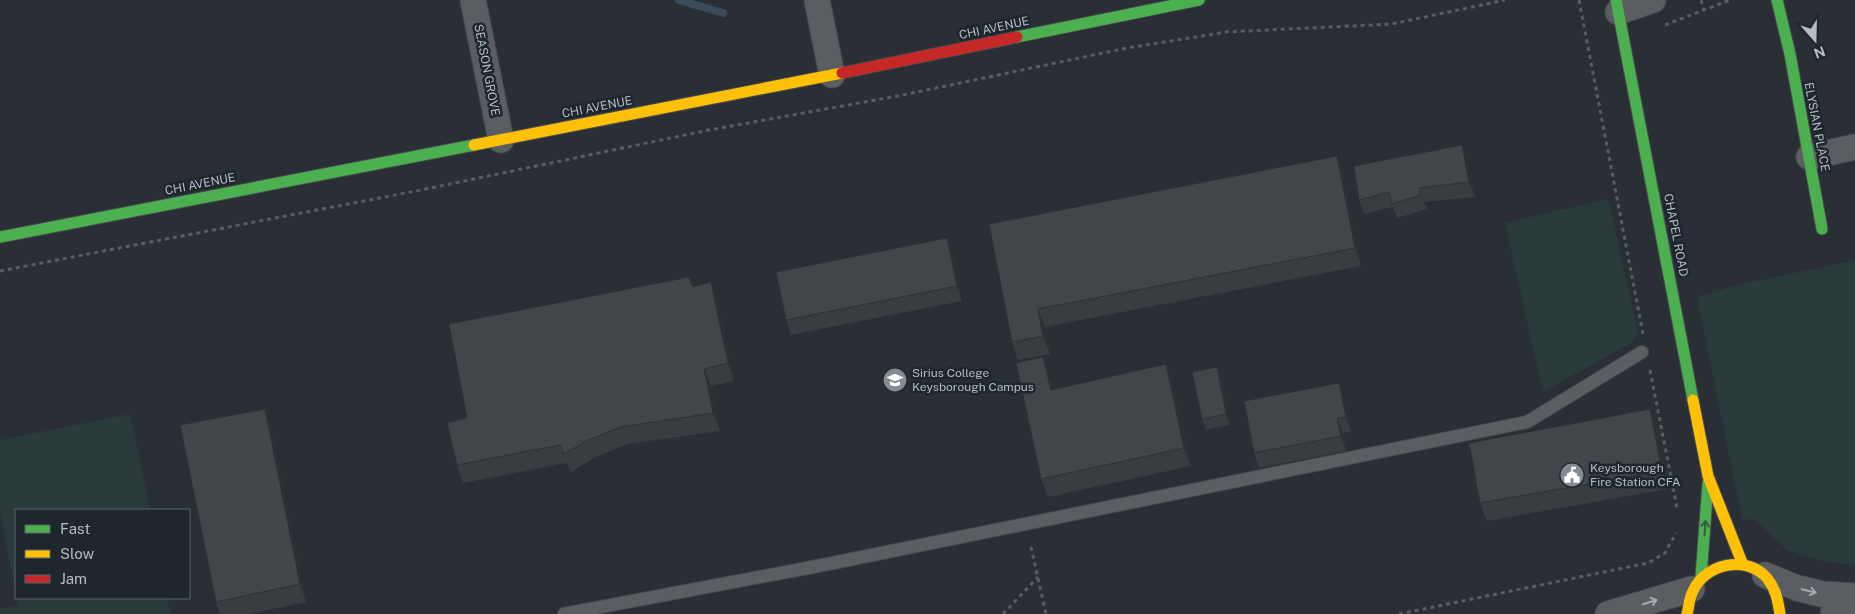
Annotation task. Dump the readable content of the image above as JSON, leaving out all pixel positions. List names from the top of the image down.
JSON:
{
  "streets": {
    "street": [
      "CHI AVENUE",
      "SEASON GROVE",
      "ELYSIAN PLACE",
      "CHAPEL ROAD"
    ]
  },
  "crossings": [
    ["CHI AVENUE", "SEASON GROVE"]
  ],
  "places": {
    "school or university": ["Sirius College Keysborough Campus"],
    "public building": ["Keysborough Fire Station CFA"]
  },
  "legend": ["Fast", "Slow", "Jam"],
  "north": "bottom"
}
